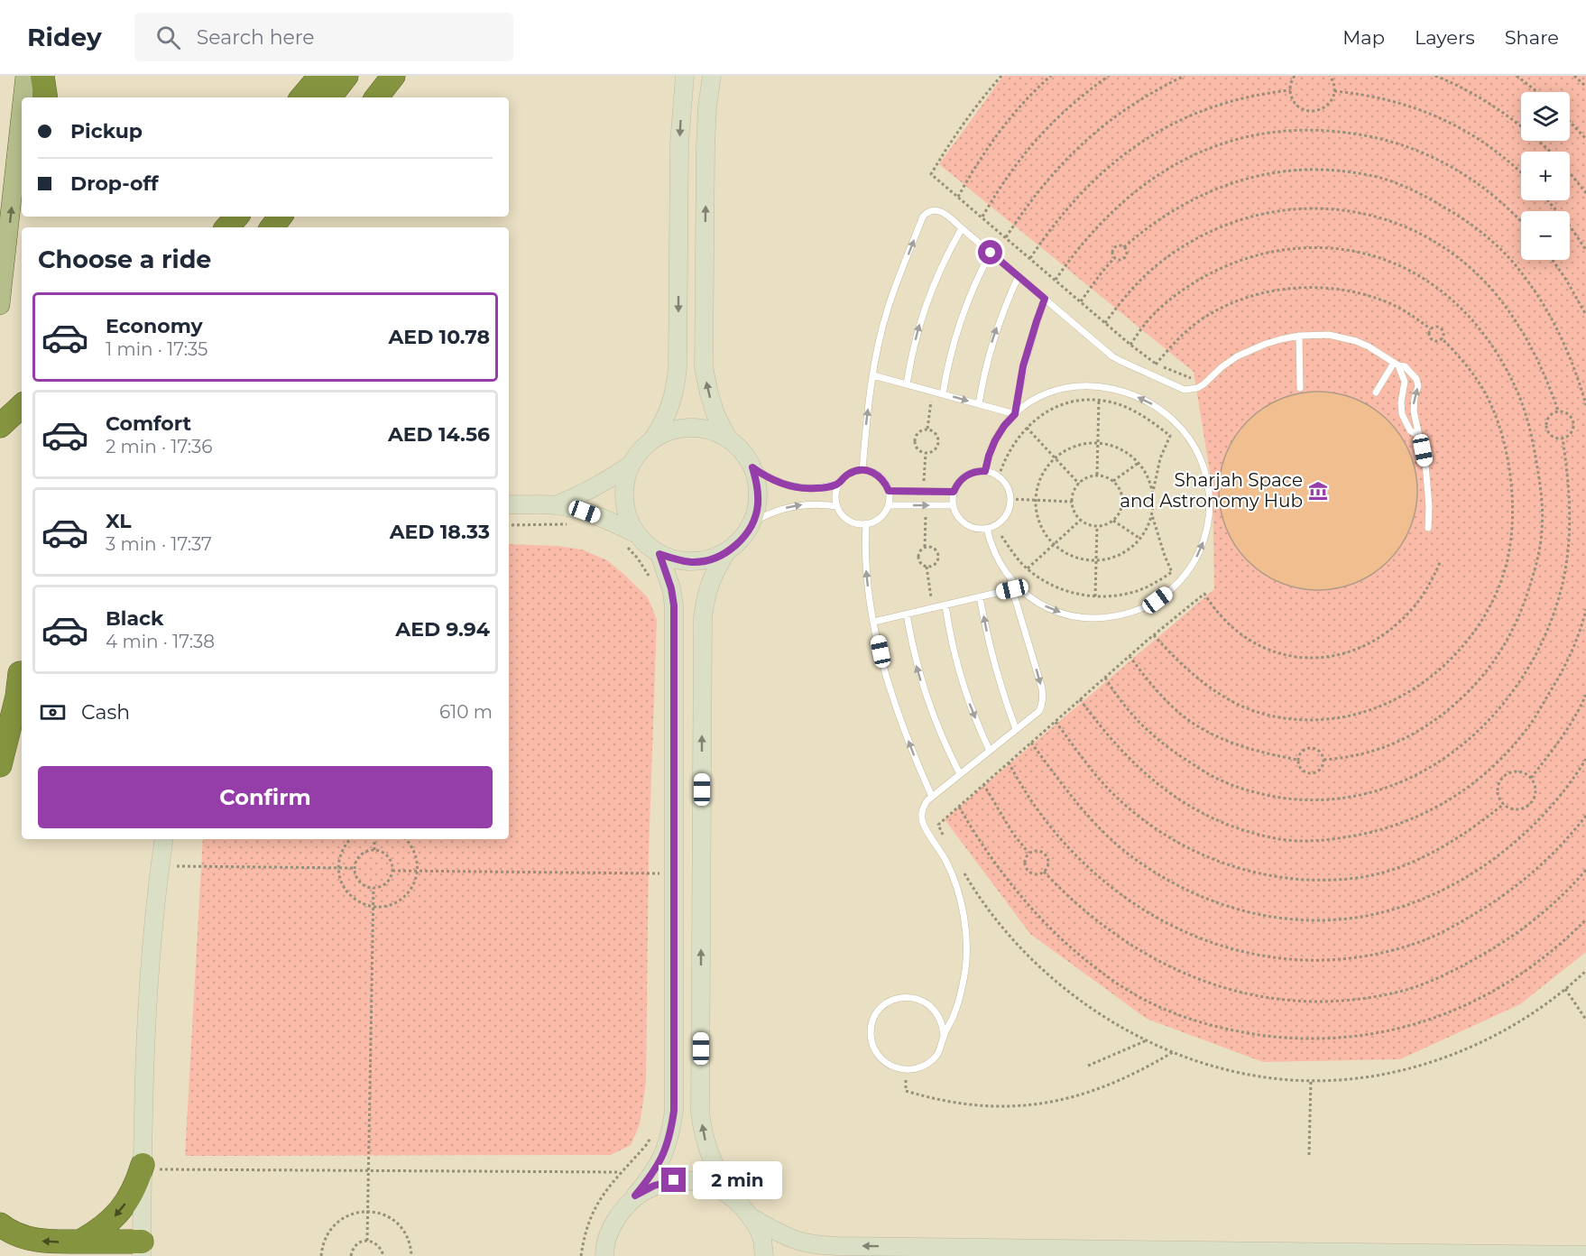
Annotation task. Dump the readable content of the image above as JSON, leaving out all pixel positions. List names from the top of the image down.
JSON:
{
  "places": {
    "museum": ["Sharjah Space and Astronomy Hub"]
  },
  "page": {
    "header": "Ridey",
    "search": "Search here",
    "nav": ["Map", "Layers", "Share"],
    "map_buttons": ["+", "−"],
    "banner": ["Pickup", "Drop-off"],
    "heading": "Choose a ride",
    "list": [
      {
        "name": "Economy",
        "note": "1 min · 17:35",
        "value": "AED 10.78"
      },
      {
        "name": "Comfort",
        "note": "2 min · 17:36",
        "value": "AED 14.56"
      },
      {
        "name": "XL",
        "note": "3 min · 17:37",
        "value": "AED 18.33"
      },
      {
        "name": "Black",
        "note": "4 min · 17:38",
        "value": "AED 9.94"
      }
    ],
    "pay": ["Cash", "610 m"],
    "buttons": "Confirm",
    "bubble": "2 min"
  }
}
